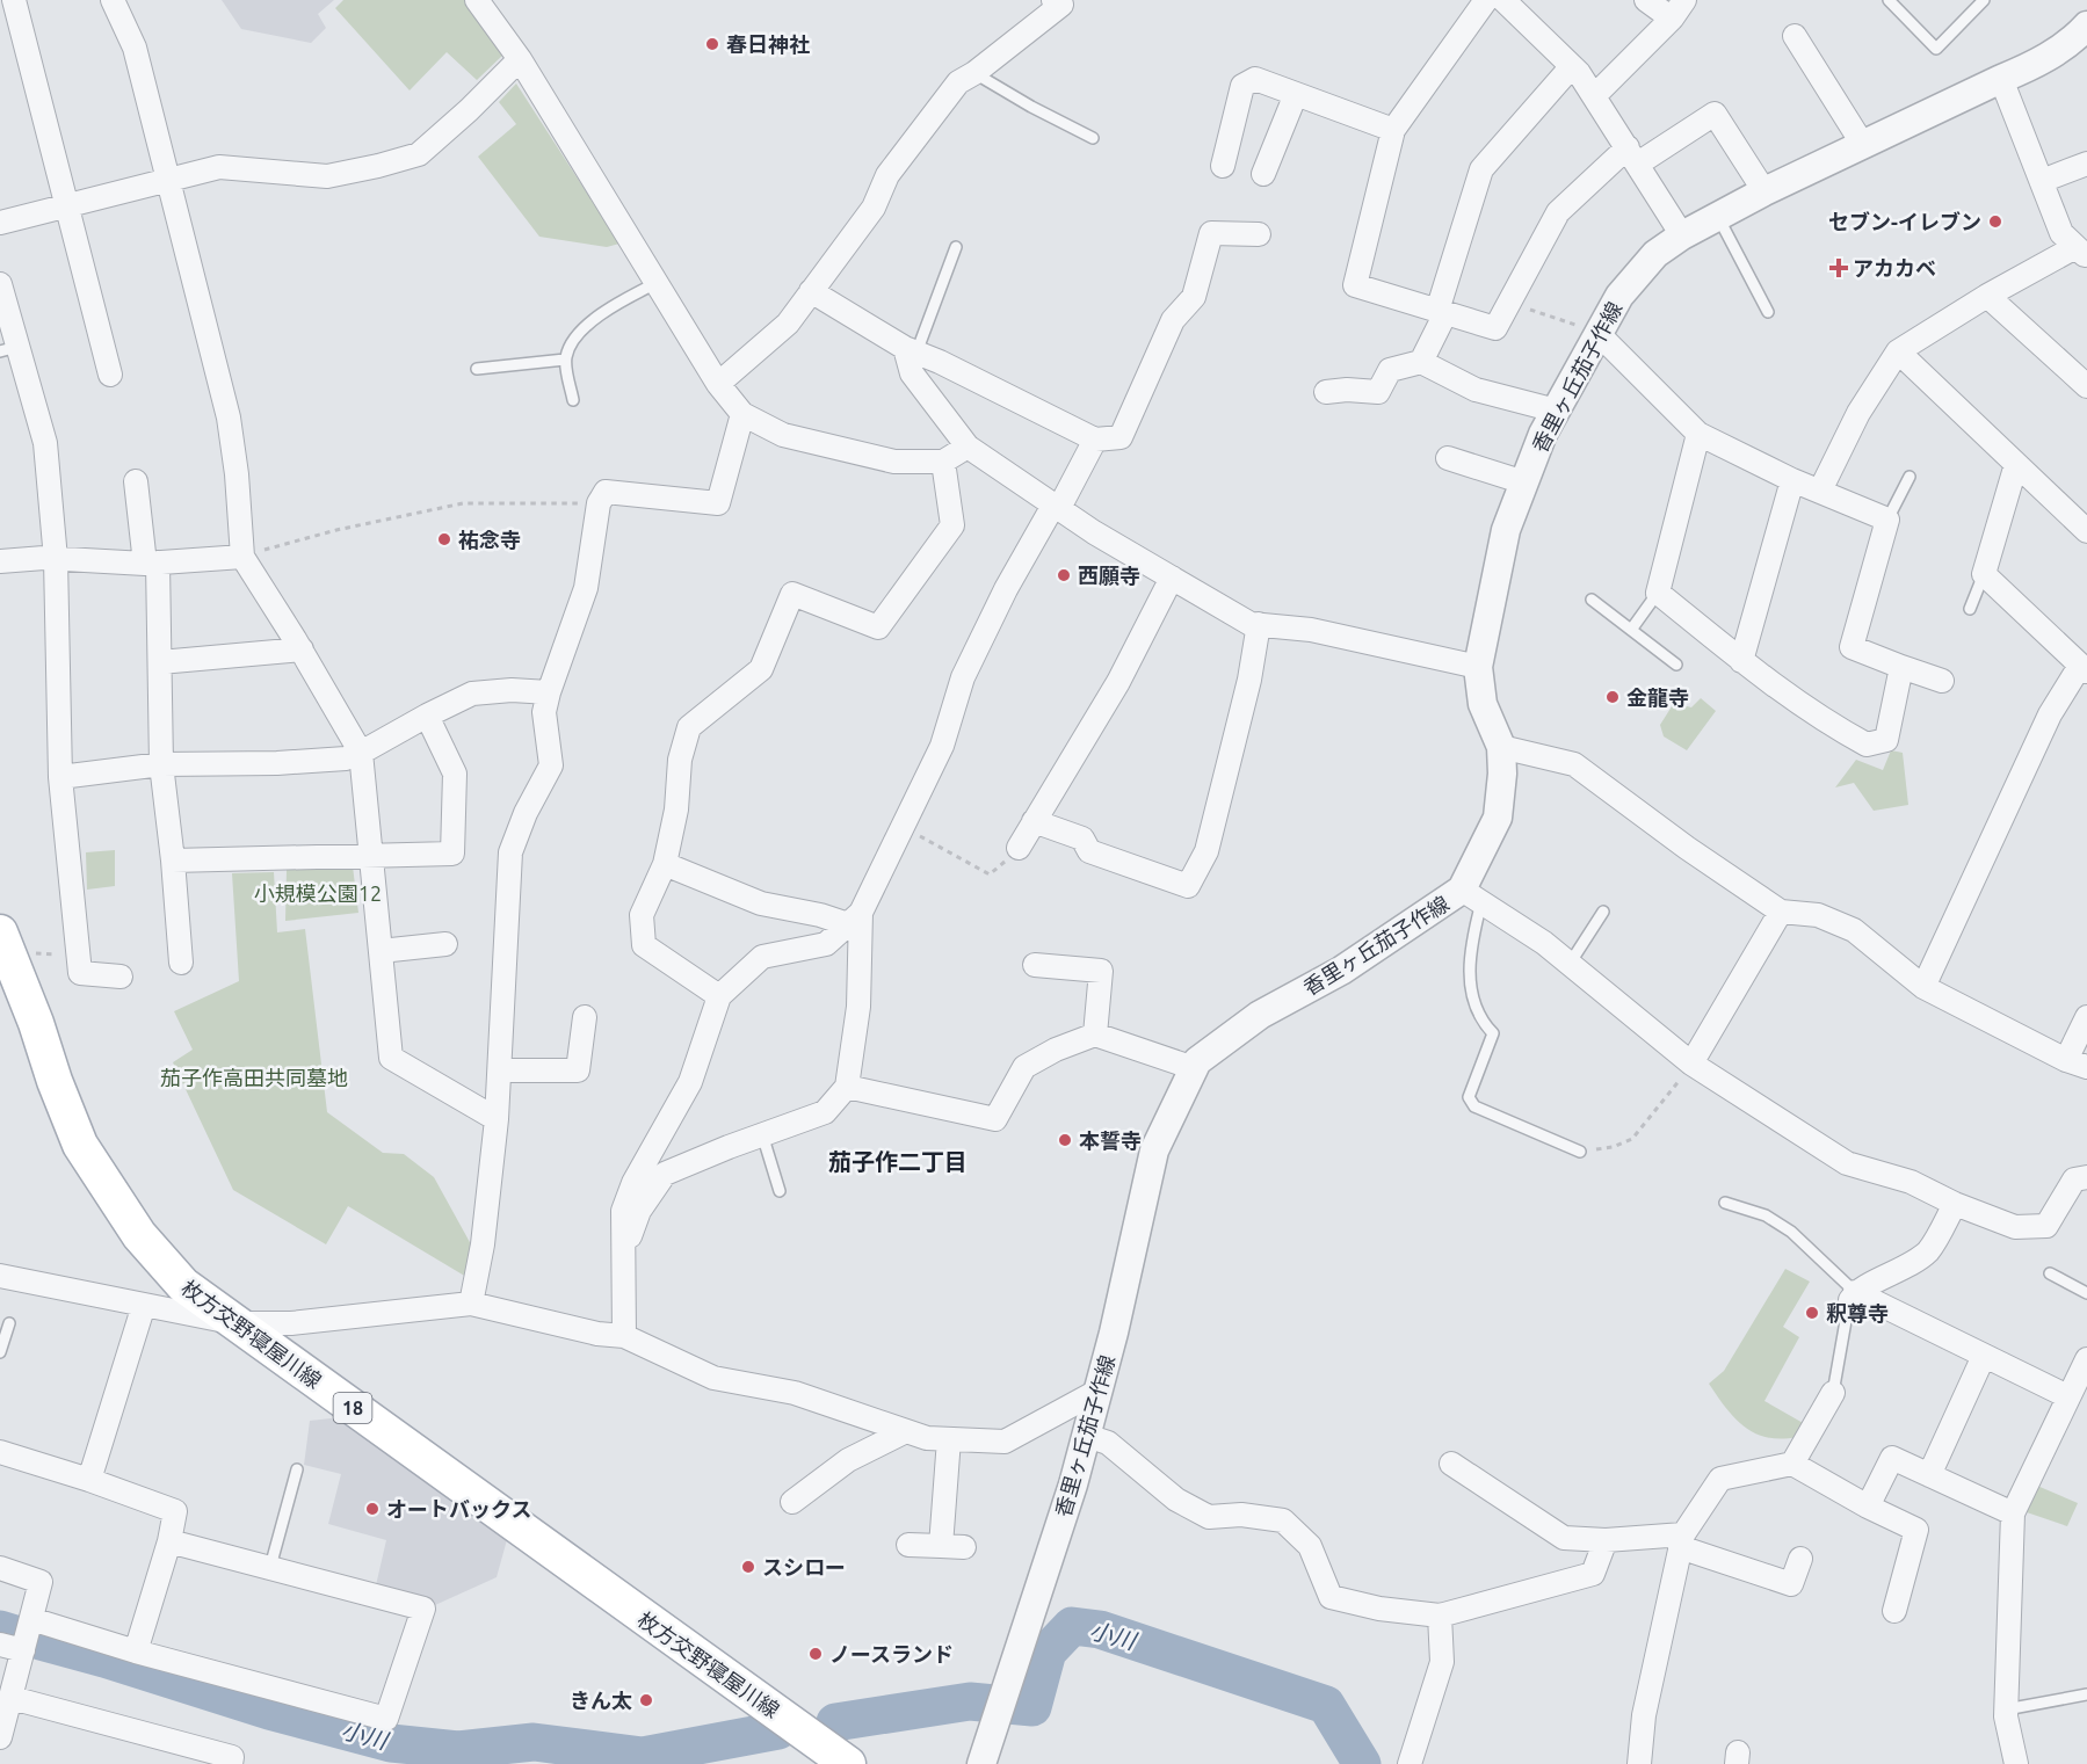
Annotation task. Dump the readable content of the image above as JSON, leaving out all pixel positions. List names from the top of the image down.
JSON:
{
  "streets": {
    "main road": ["枚方交野寝屋川線", "18"],
    "street": ["香里ヶ丘茄子作線"]
  },
  "districts": ["茄子作二丁目"],
  "water": ["小川"],
  "parks": ["小規模公園12", "茄子作高田共同墓地"],
  "places": {
    "other": [
      "春日神社",
      "セブン-イレブン",
      "祐念寺",
      "西願寺",
      "金龍寺",
      "本誓寺",
      "釈尊寺",
      "オートバックス",
      "スシロー",
      "ノースランド",
      "きん太"
    ],
    "health": ["アカカベ"]
  }
}
